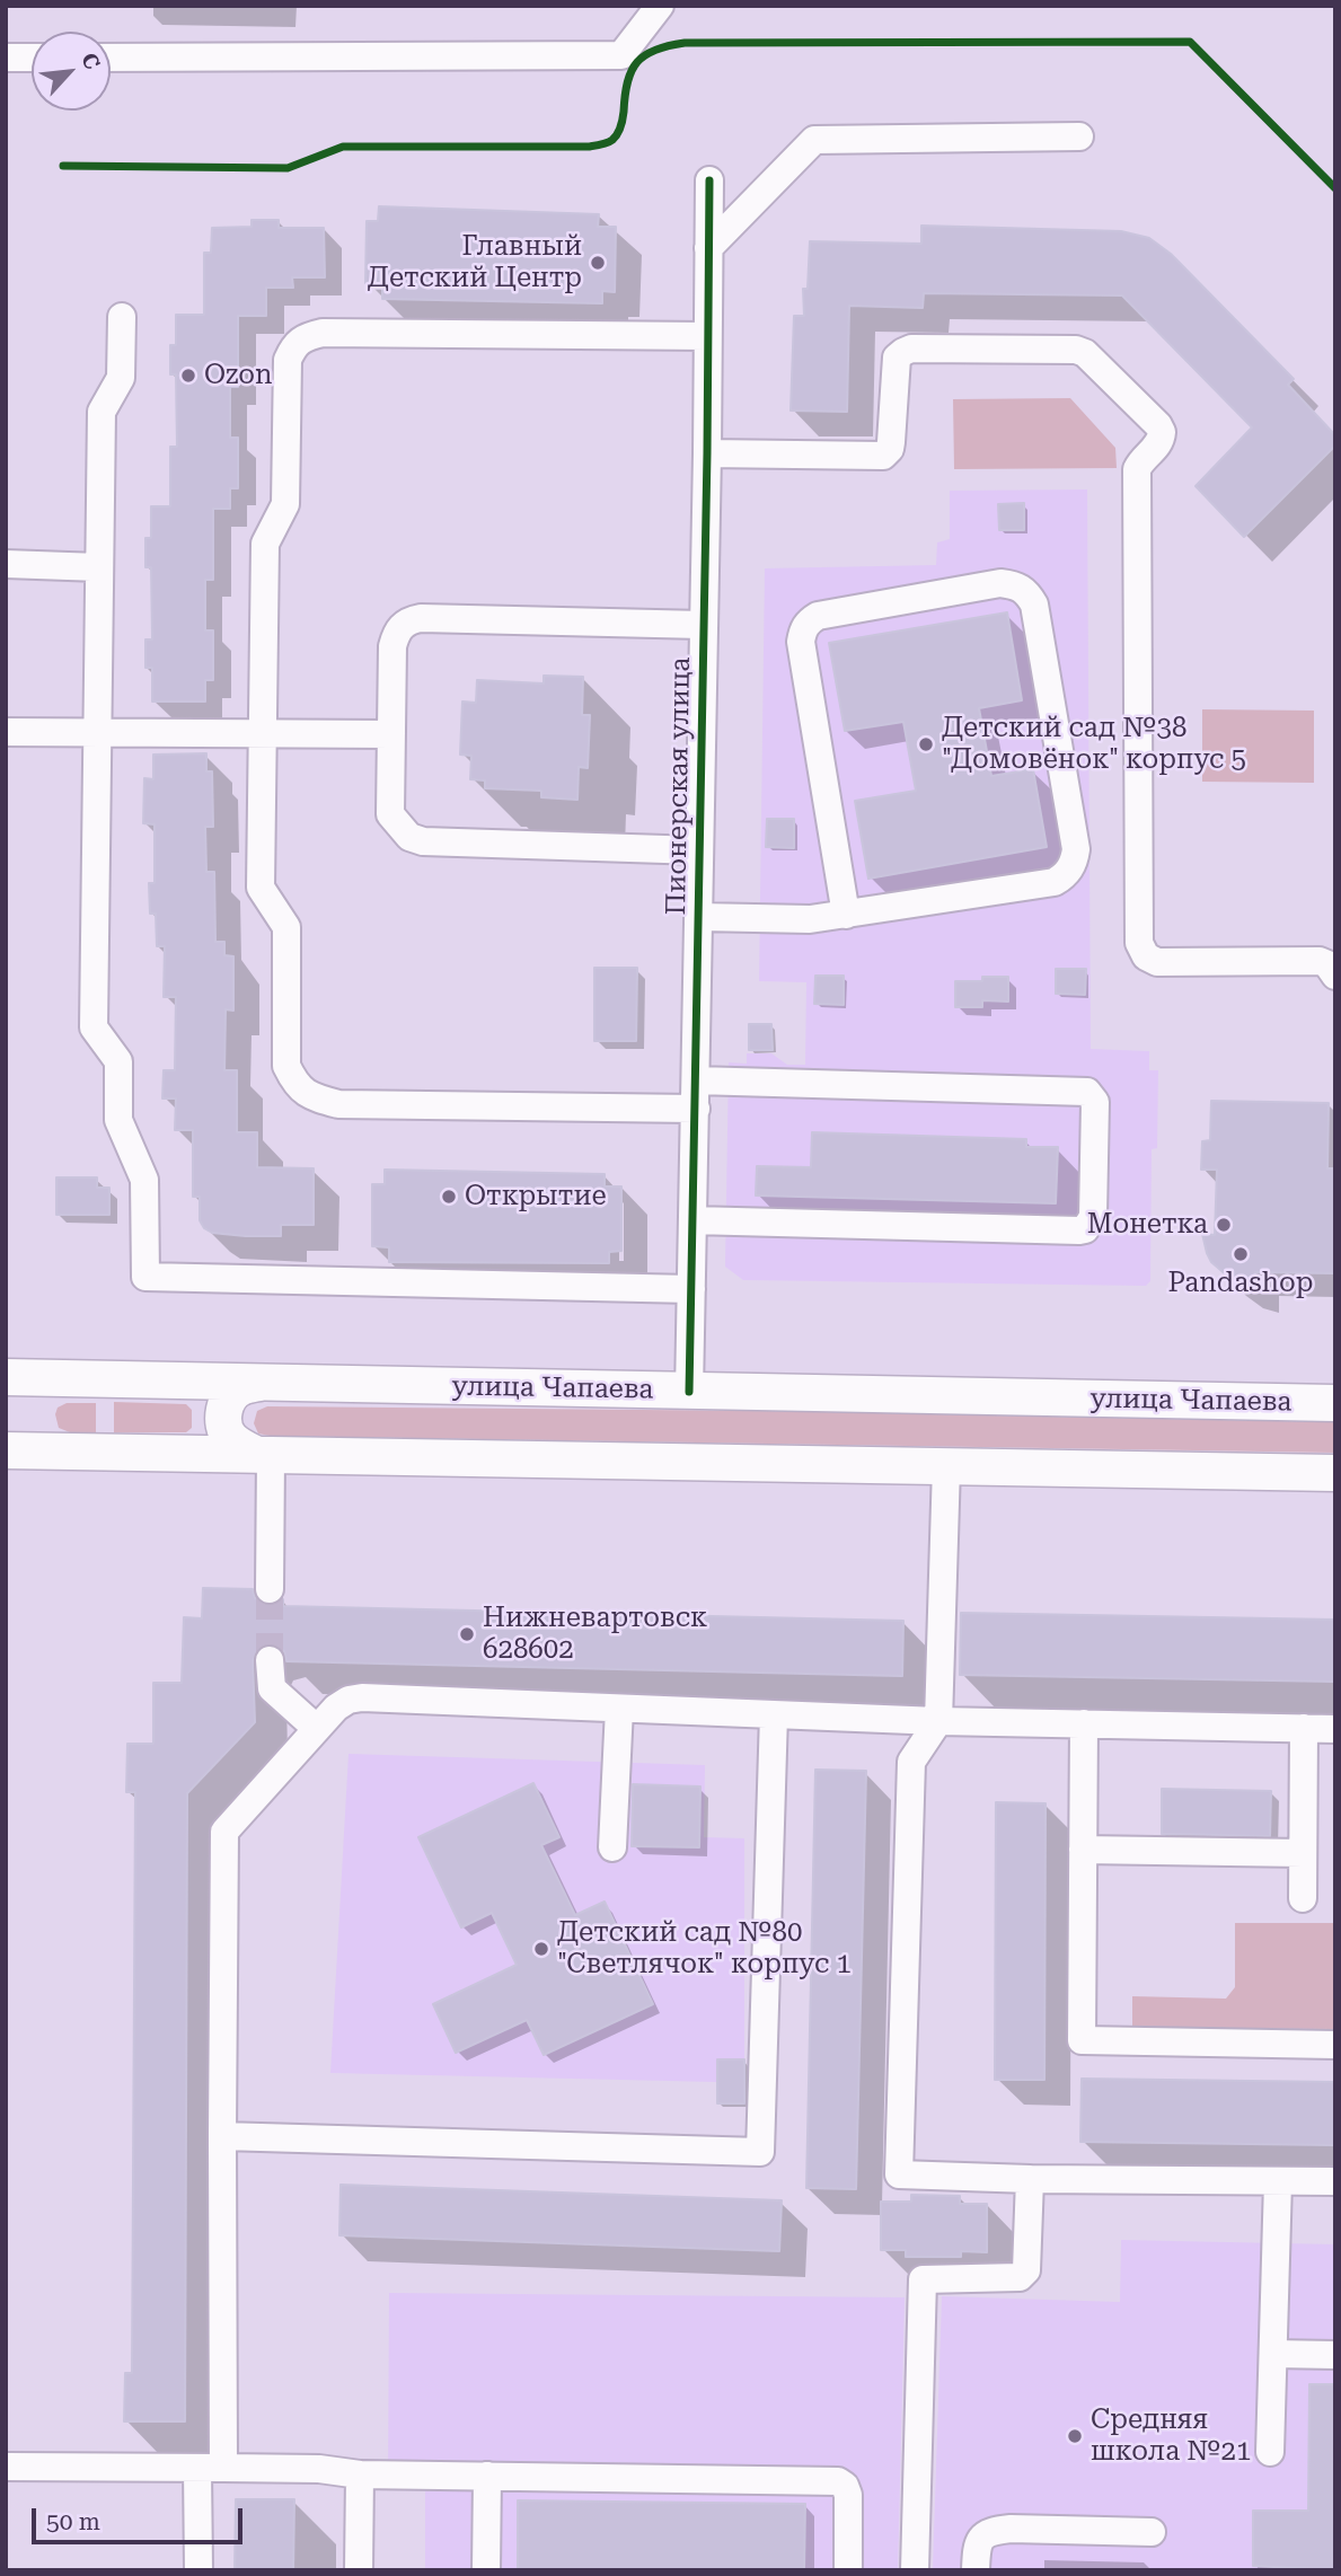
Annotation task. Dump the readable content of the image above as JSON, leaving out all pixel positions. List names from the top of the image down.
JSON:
{
  "streets": {
    "main road": ["улица Чапаева"],
    "street": ["Пионерская улица"]
  },
  "crossings": [
    ["Пионерская улица", "улица Чапаева"]
  ],
  "places": [
    "Главный Детский Центр",
    "Ozon",
    "Детский сад №38 \"Домовёнок\" корпус 5",
    "Открытие",
    "Монетка",
    "Pandashop",
    "Нижневартовск 628602",
    "Детский сад №80 \"Светлячок\" корпус 1",
    "Средняя школа №21"
  ],
  "scale_bar": "50 m",
  "north": "top right"
}
